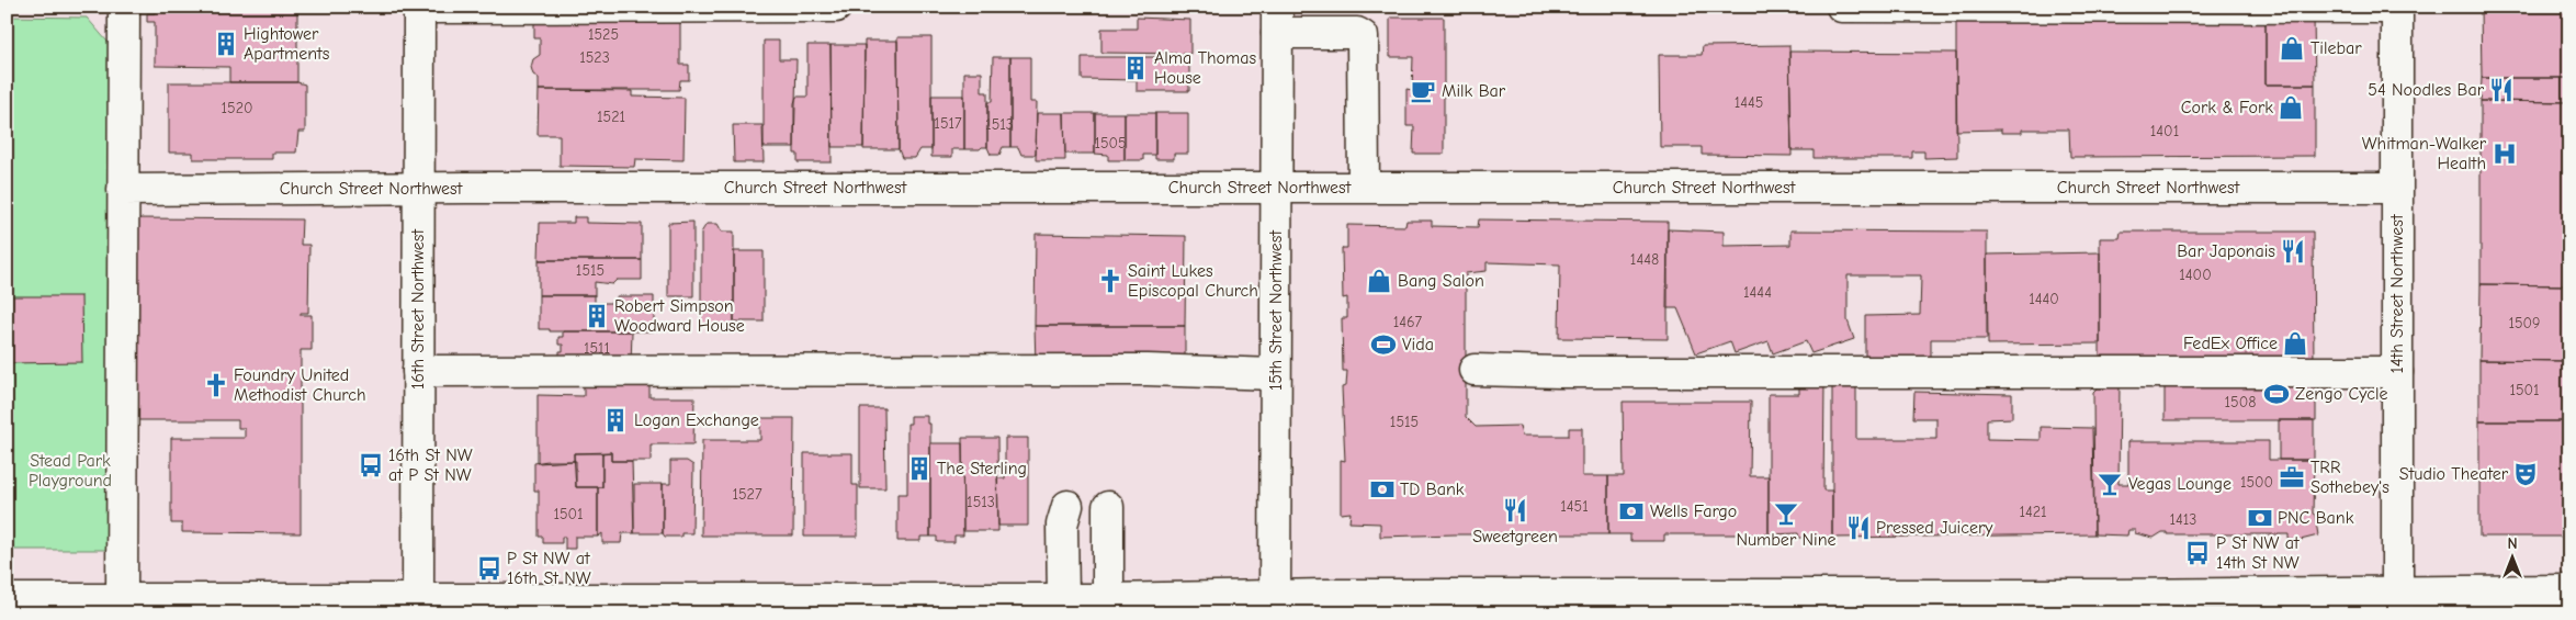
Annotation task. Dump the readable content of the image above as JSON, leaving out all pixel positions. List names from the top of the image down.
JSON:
{
  "streets": {
    "main road": [
      "Church Street Northwest",
      "14th Street Northwest",
      "16th Street Northwest",
      "15th Street Northwest"
    ]
  },
  "crossings": [
    ["Church Street Northwest", "14th Street Northwest"],
    ["Church Street Northwest", "16th Street Northwest"],
    ["Church Street Northwest", "15th Street Northwest"]
  ],
  "parks": ["Stead Park Playground"],
  "places": {
    "building": [
      "Hightower Apartments",
      "Alma Thomas House",
      "Robert Simpson Woodward House",
      "Logan Exchange",
      "The Sterling"
    ],
    "shop": [
      "Tilebar",
      "Cork & Fork",
      "Bang Salon",
      "FedEx Office"
    ],
    "restaurant": [
      "54 Noodles Bar",
      "Bar Japonais",
      "Sweetgreen",
      "Pressed Juicery"
    ],
    "cafe": ["Milk Bar"],
    "hospital": ["Whitman-Walker Health"],
    "church": ["Saint Lukes Episcopal Church", "Foundry United Methodist Church"],
    "sports": ["Vida", "Zengo Cycle"],
    "bus stop": ["16th St NW at P St NW", "P St NW at 14th St NW", "P St NW at 16th St NW"],
    "theatre": ["Studio Theater"],
    "office": ["TRR Sothebey's"],
    "bar": ["Vegas Lounge", "Number Nine"],
    "bank": ["TD Bank", "Wells Fargo", "PNC Bank"]
  },
  "house_numbers": [
    "1525",
    "1523",
    "1445",
    "1520",
    "1521",
    "1517",
    "1513",
    "1401",
    "1505",
    "1448",
    "1515",
    "1400",
    "1444",
    "1440",
    "1467",
    "1509",
    "1511",
    "1501",
    "1508",
    "1515",
    "1500",
    "1527",
    "1513",
    "1451",
    "1421",
    "1501",
    "1413"
  ],
  "north": "top"
}
